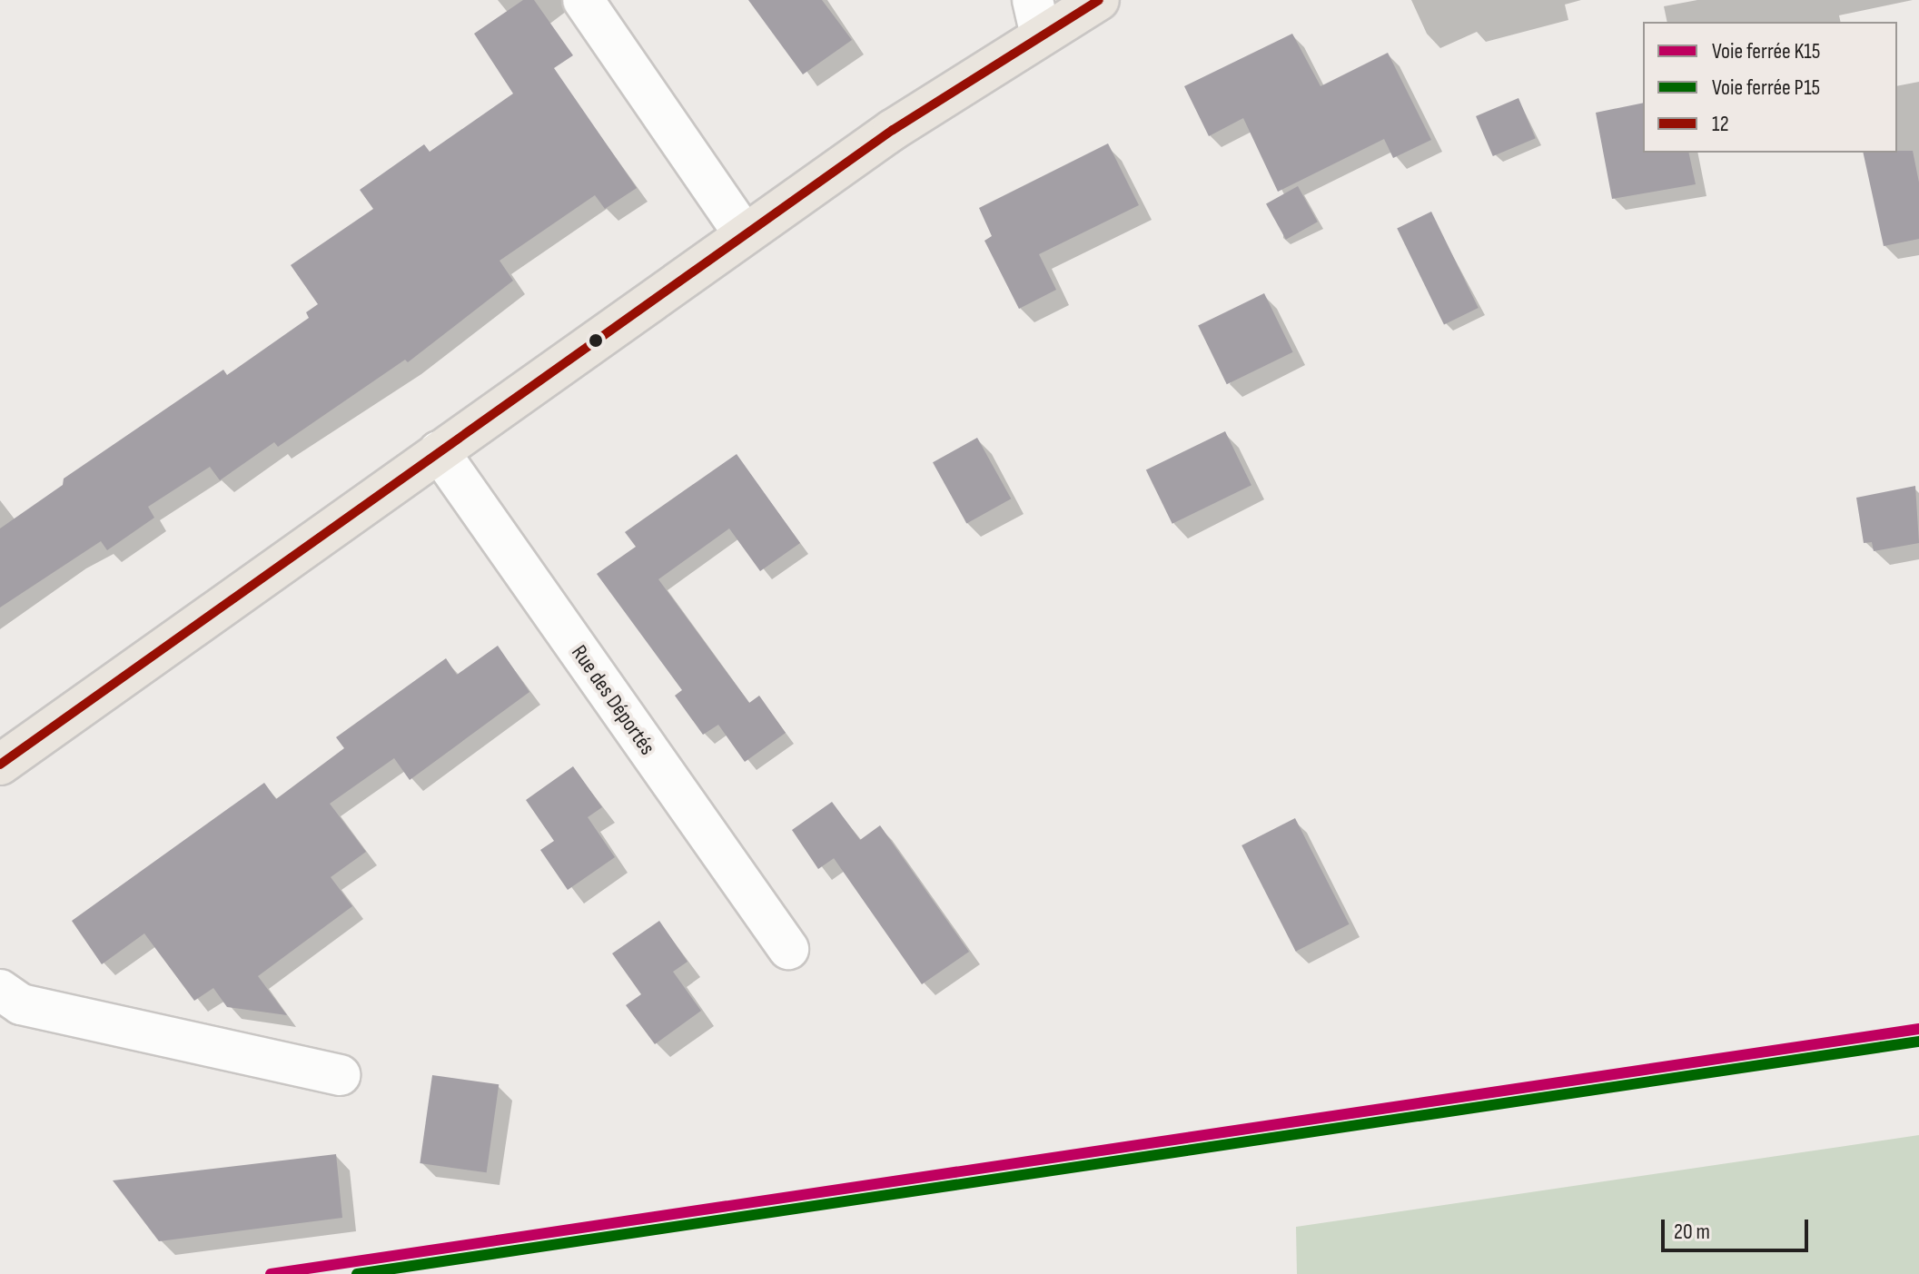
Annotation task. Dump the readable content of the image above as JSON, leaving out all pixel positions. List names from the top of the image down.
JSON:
{
  "streets": {
    "street": ["Rue des Déportés"]
  },
  "lines": ["transit line 12", "rail line K15", "rail line P15"],
  "legend": ["Voie ferrée K15", "Voie ferrée P15", "12"],
  "scale_bar": "20 m"
}
